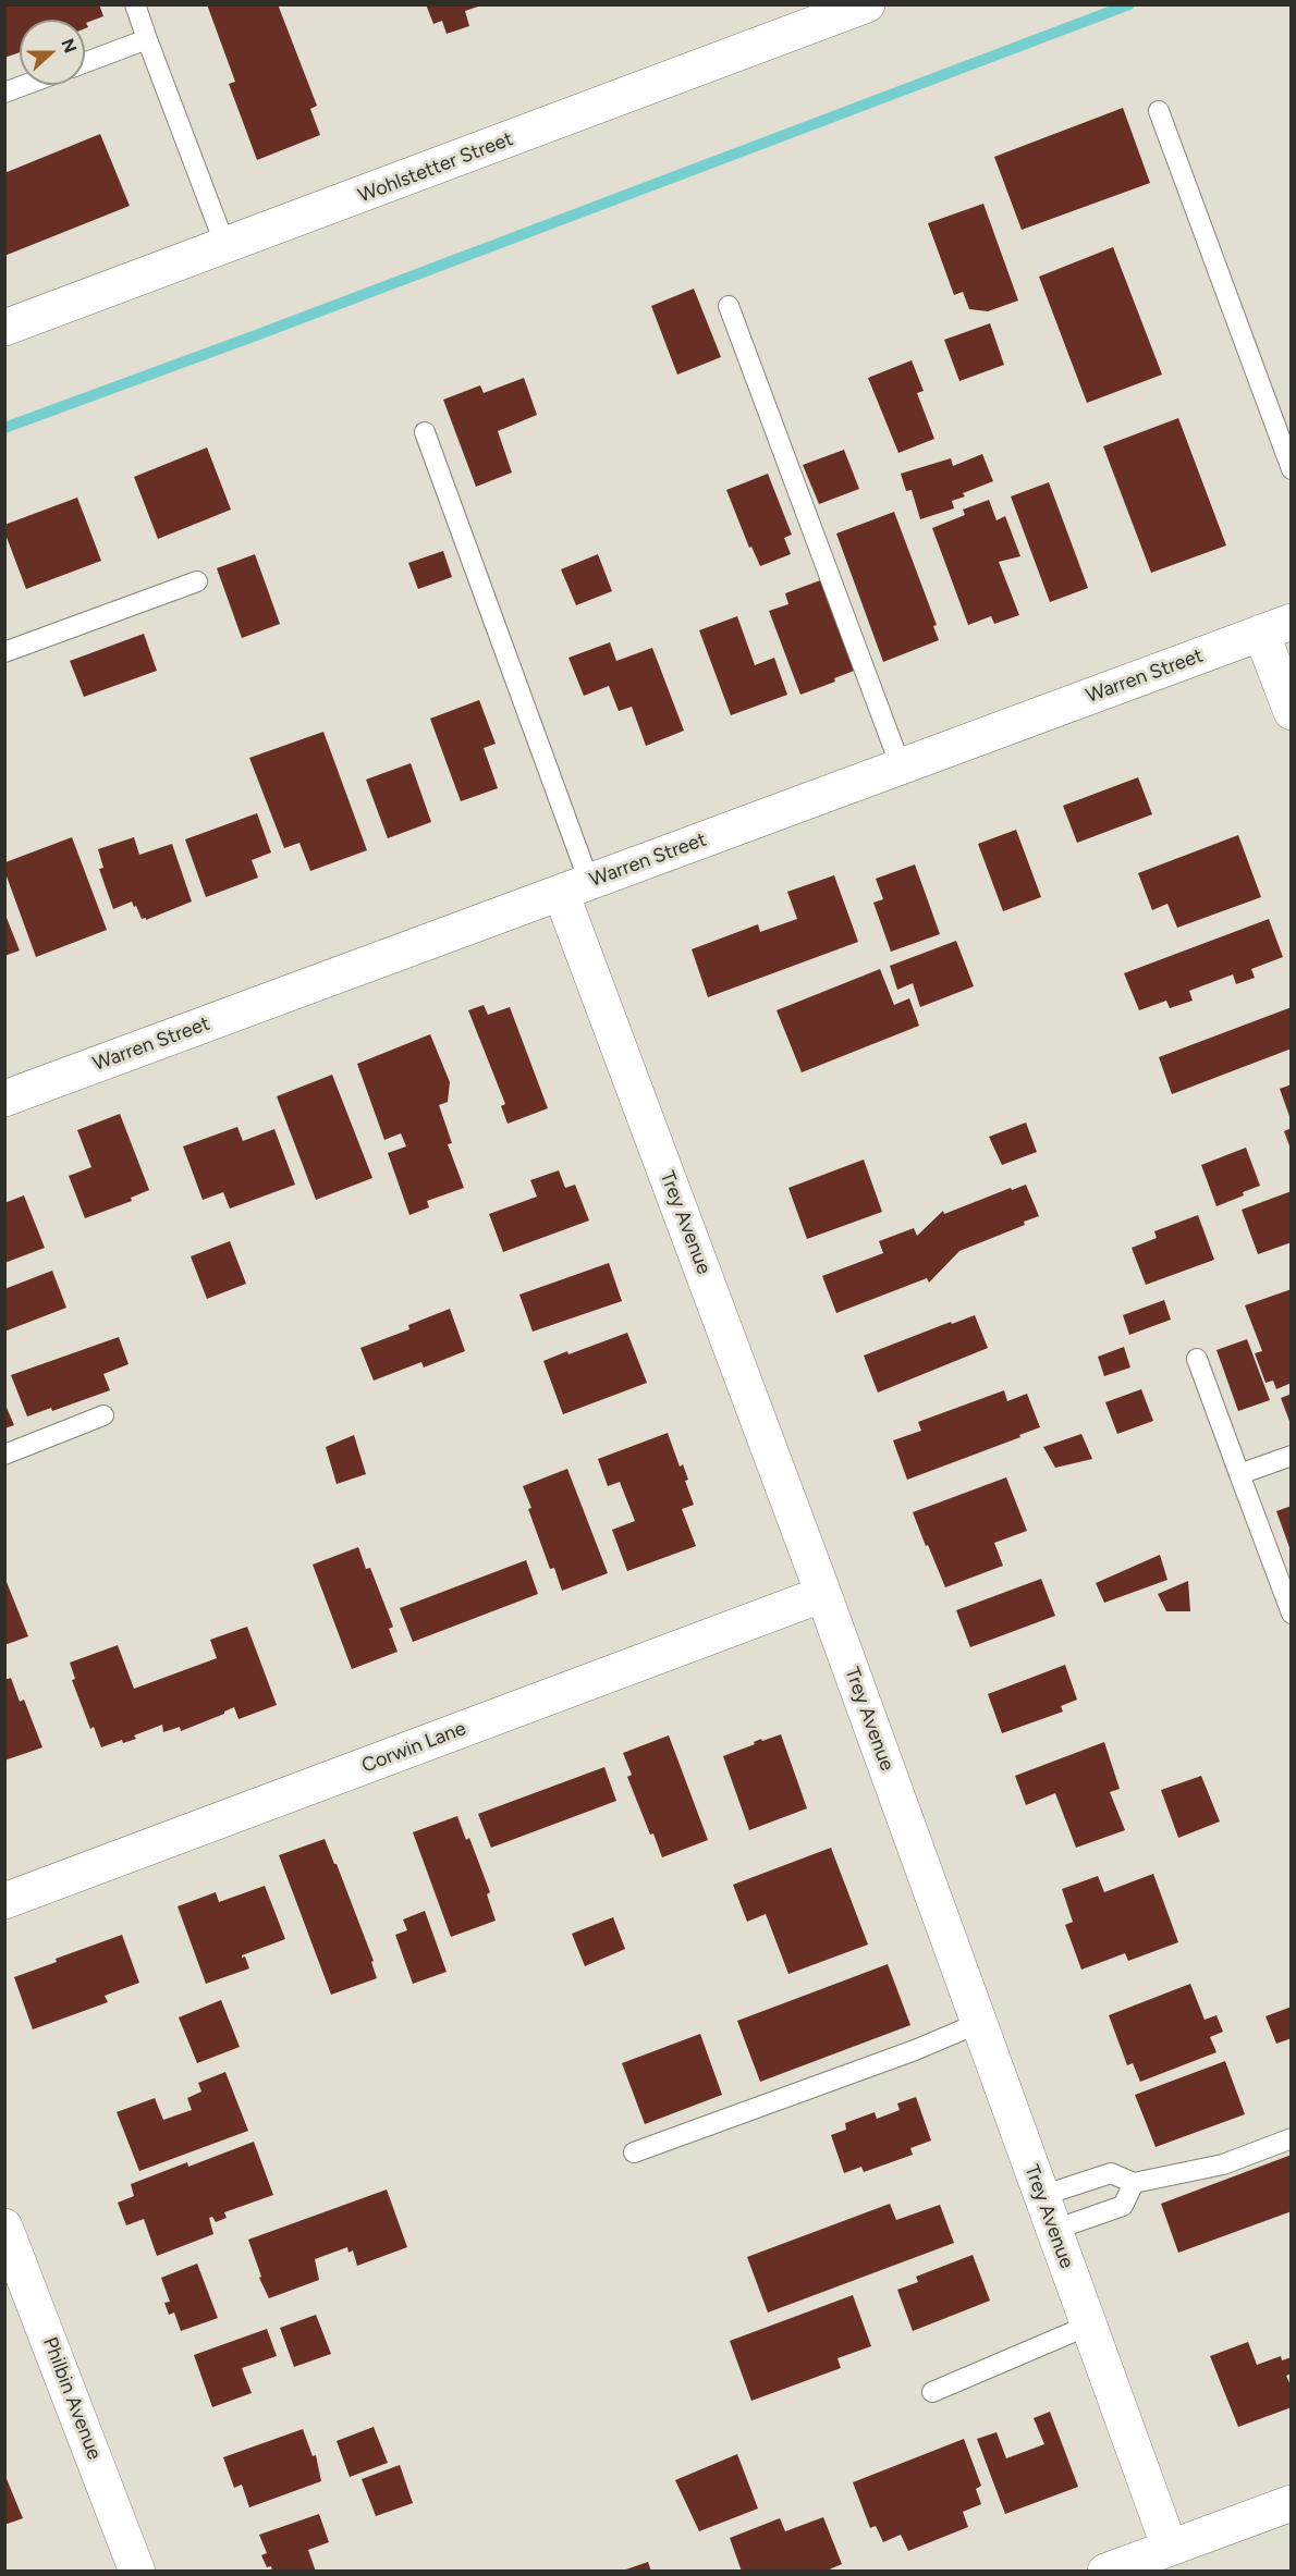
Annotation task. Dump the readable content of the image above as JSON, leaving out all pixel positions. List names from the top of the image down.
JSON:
{
  "streets": {
    "street": [
      "Wohlstetter Street",
      "Warren Street",
      "Trey Avenue",
      "Corwin Lane",
      "Philbin Avenue"
    ]
  },
  "crossings": [
    ["Warren Street", "Trey Avenue"],
    ["Trey Avenue", "Corwin Lane"]
  ],
  "north": "right"
}
